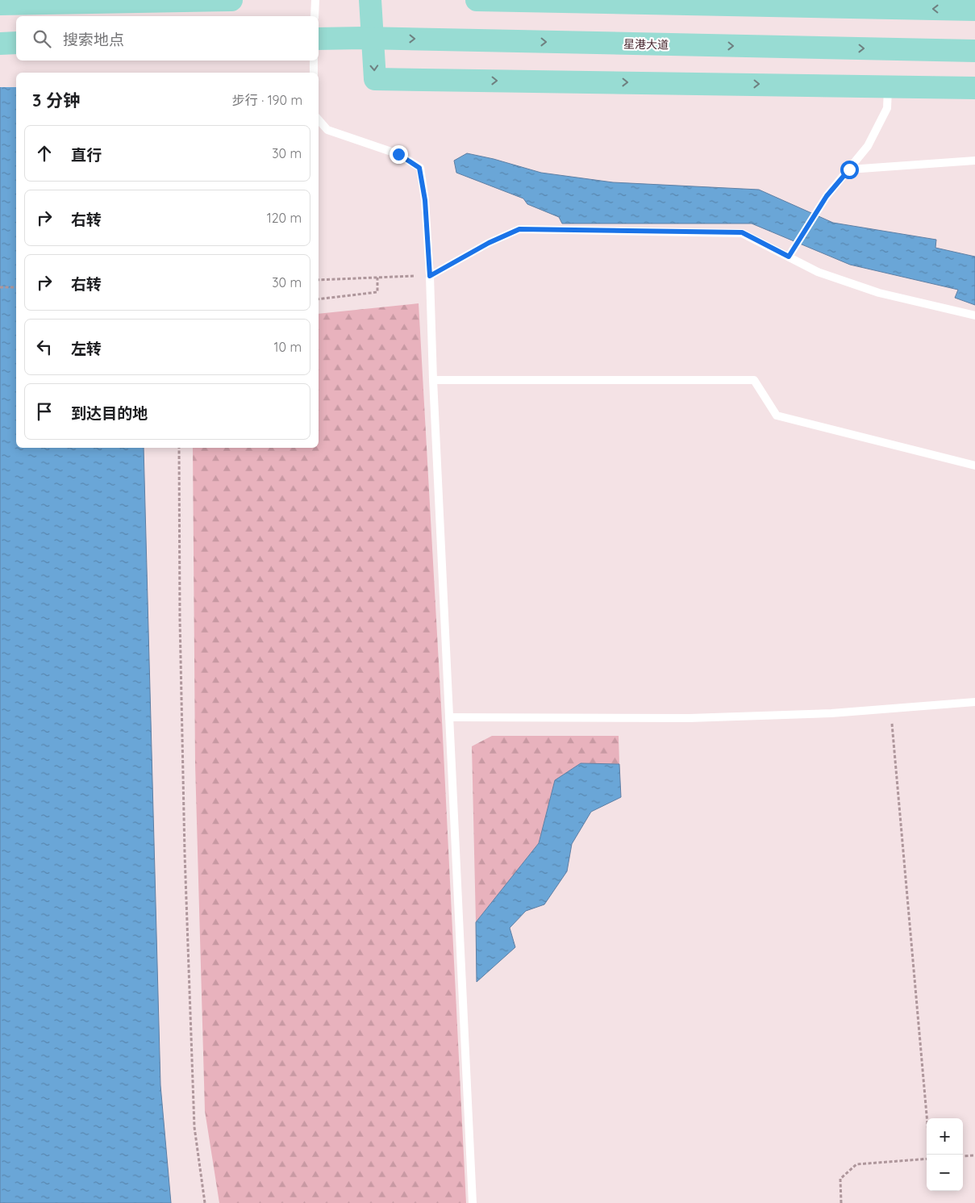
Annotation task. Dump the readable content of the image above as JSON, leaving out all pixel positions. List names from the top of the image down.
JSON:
{
  "streets": {
    "main road": ["星港大道"]
  },
  "page": {
    "search": "搜索地点",
    "heading": ["3 分钟", "步行 · 190 m"],
    "list": [
      ["直行", "30 m"],
      ["右转", "120 m"],
      ["右转", "30 m"],
      ["左转", "10 m"],
      "到达目的地"
    ],
    "map_buttons": ["+", "−"]
  }
}
